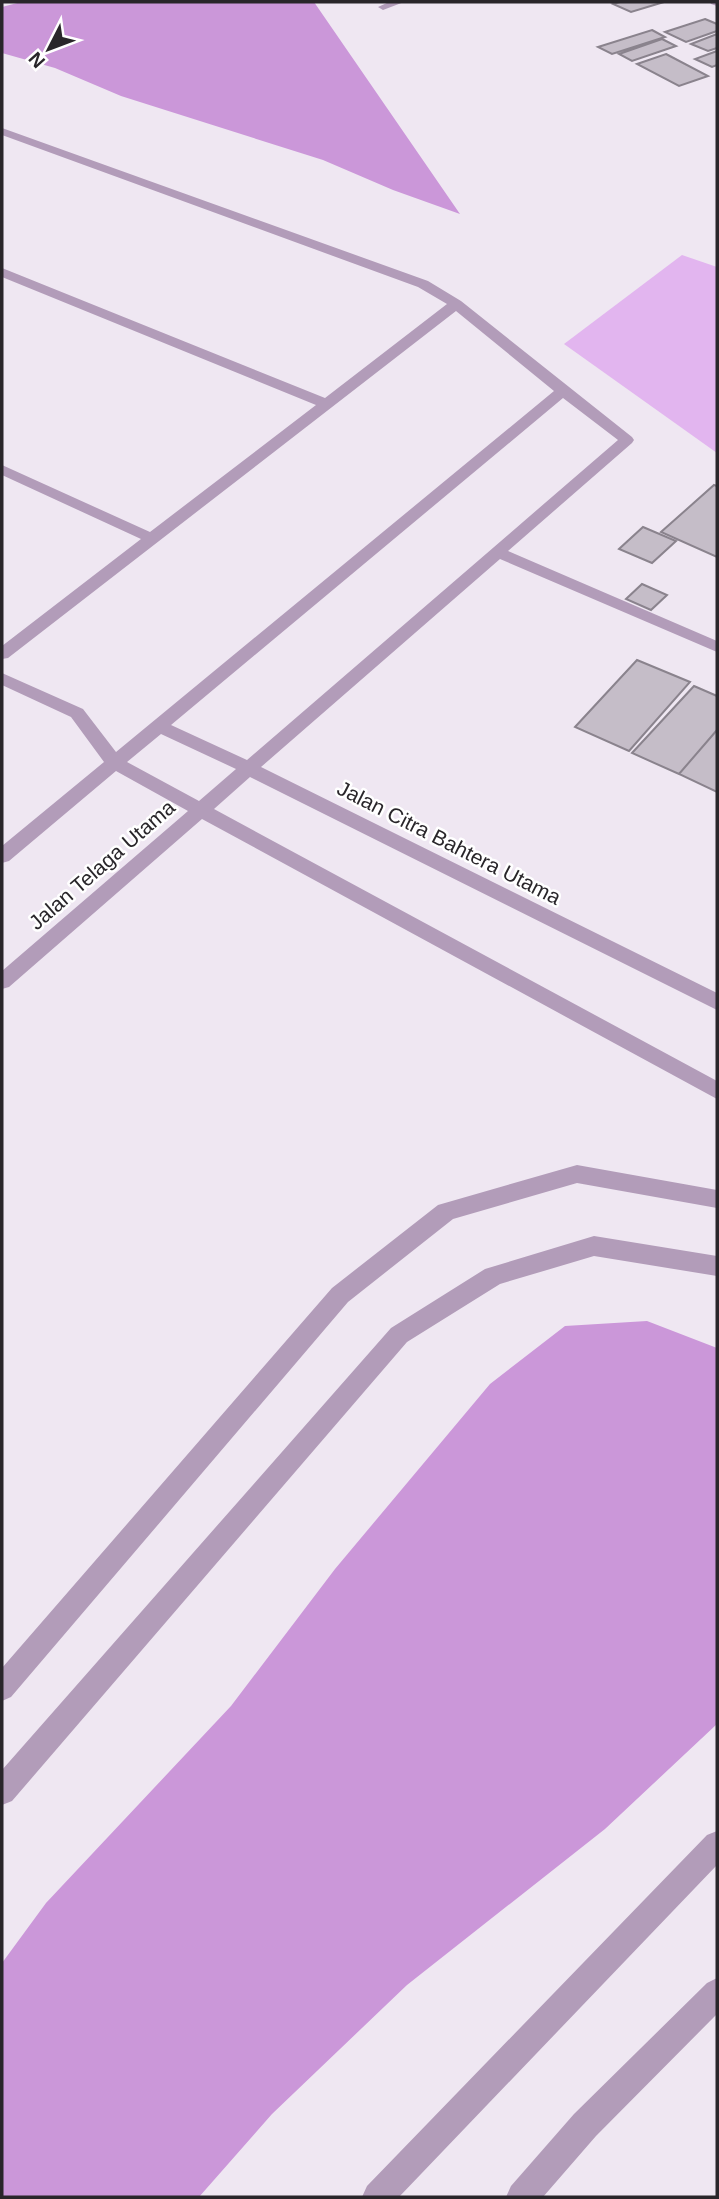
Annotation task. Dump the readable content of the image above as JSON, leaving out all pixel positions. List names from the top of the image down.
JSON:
{
  "streets": {
    "street": ["Jalan Citra Bahtera Utama", "Jalan Telaga Utama"]
  },
  "crossings": [
    ["Jalan Citra Bahtera Utama", "Jalan Telaga Utama"]
  ],
  "north": "bottom left"
}
